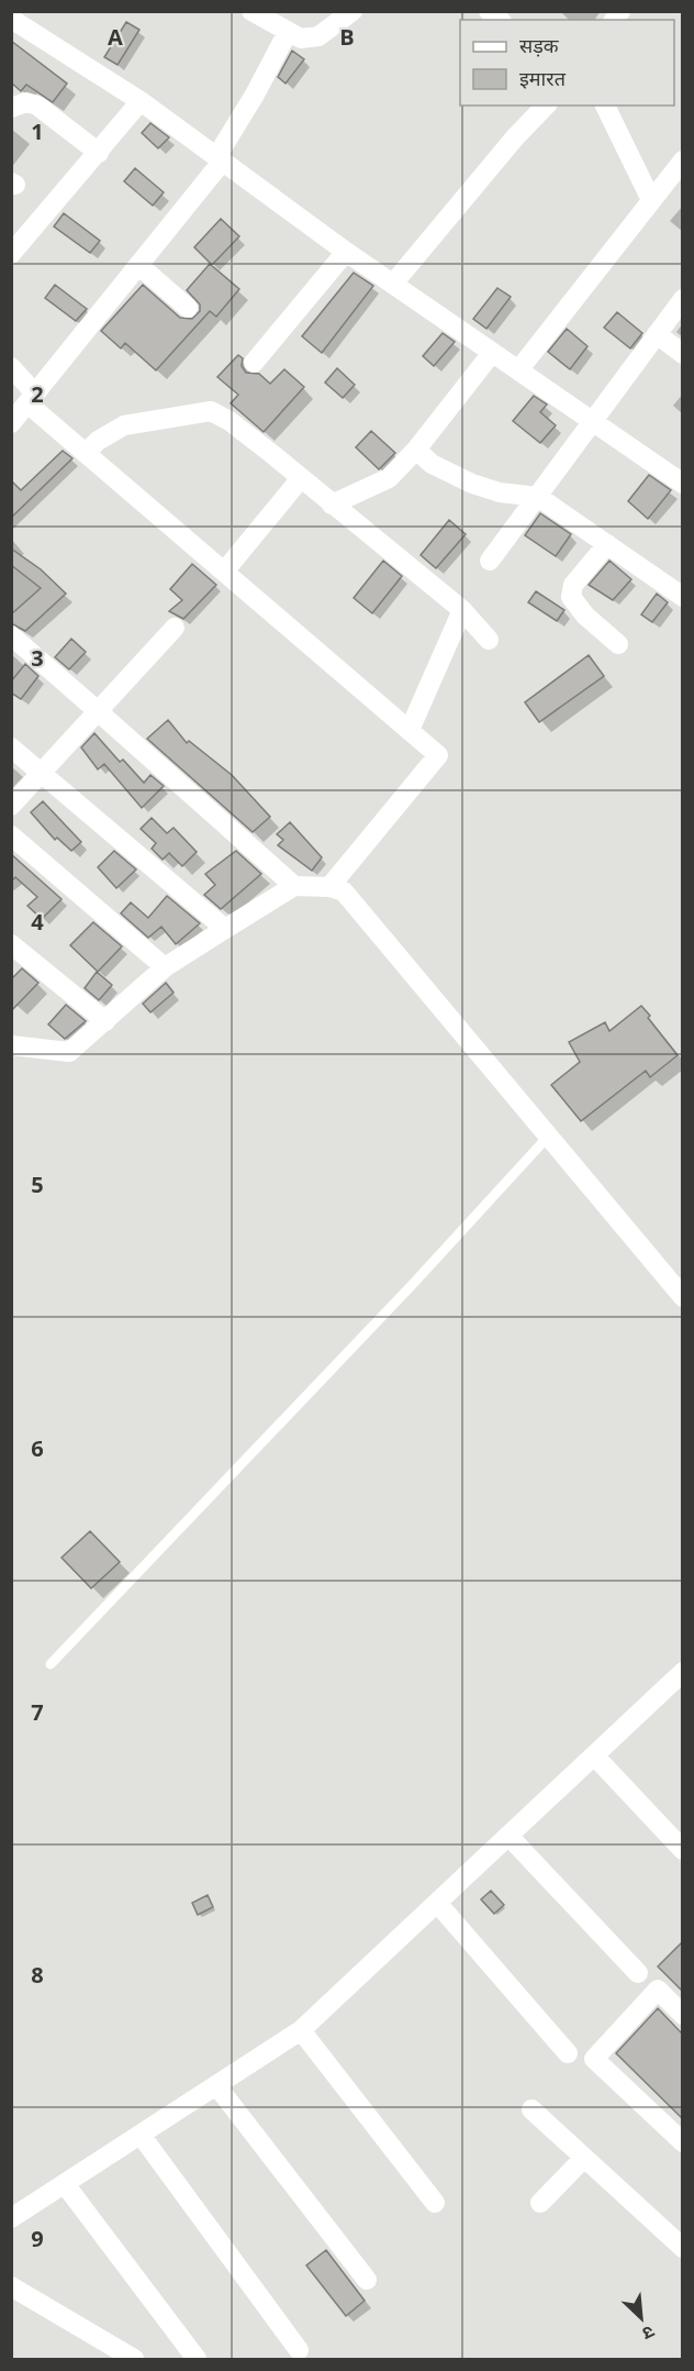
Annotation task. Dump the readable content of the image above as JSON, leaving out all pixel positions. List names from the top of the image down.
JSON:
{
  "legend": ["सड़क", "इमारत"],
  "north": "bottom right",
  "grid": {
    "columns": ["A", "B"],
    "rows": [
      "1",
      "2",
      "3",
      "4",
      "5",
      "6",
      "7",
      "8",
      "9"
    ]
  }
}
